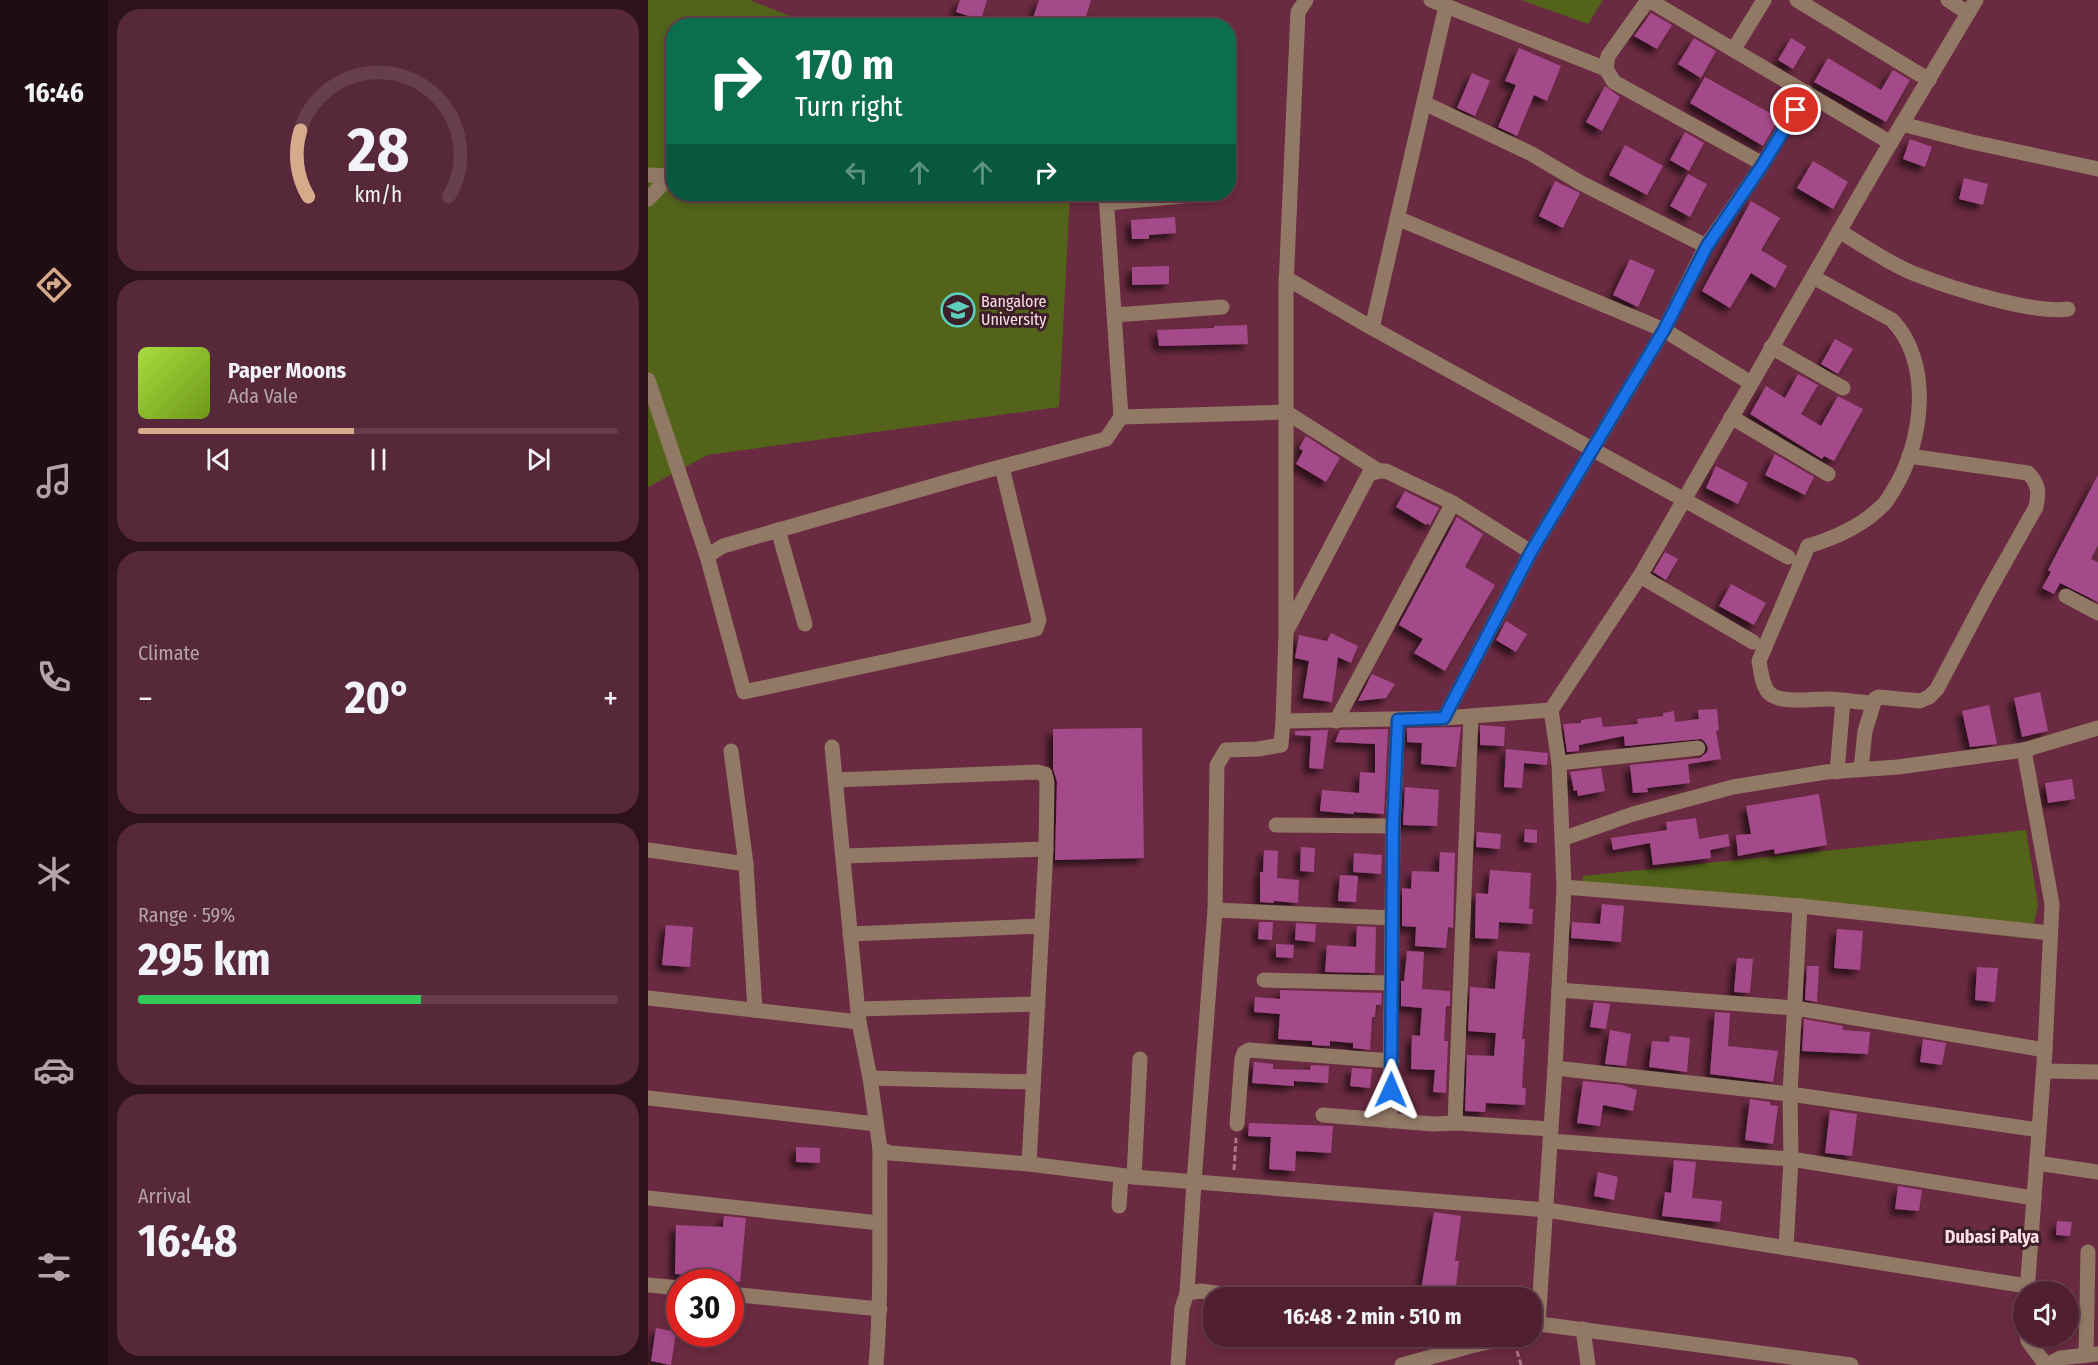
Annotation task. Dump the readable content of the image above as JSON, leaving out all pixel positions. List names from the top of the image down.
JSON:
{
  "districts": ["Dubasi Palya"],
  "places": {
    "school or university": ["Bangalore University"]
  },
  "page": {
    "tabs": "16:46",
    "turn": ["170 m", "Turn right"],
    "song": ["Paper Moons", "Ada Vale"],
    "tile": [
      "Climate",
      ["Range · 59%", "295 km"],
      ["Arrival", "16:48"]
    ],
    "heat": ["−", "20°", "+"],
    "limit": "30",
    "trip": "16:48 · 2 min · 510 m",
    "gauge": ["28", "km/h"]
  }
}
